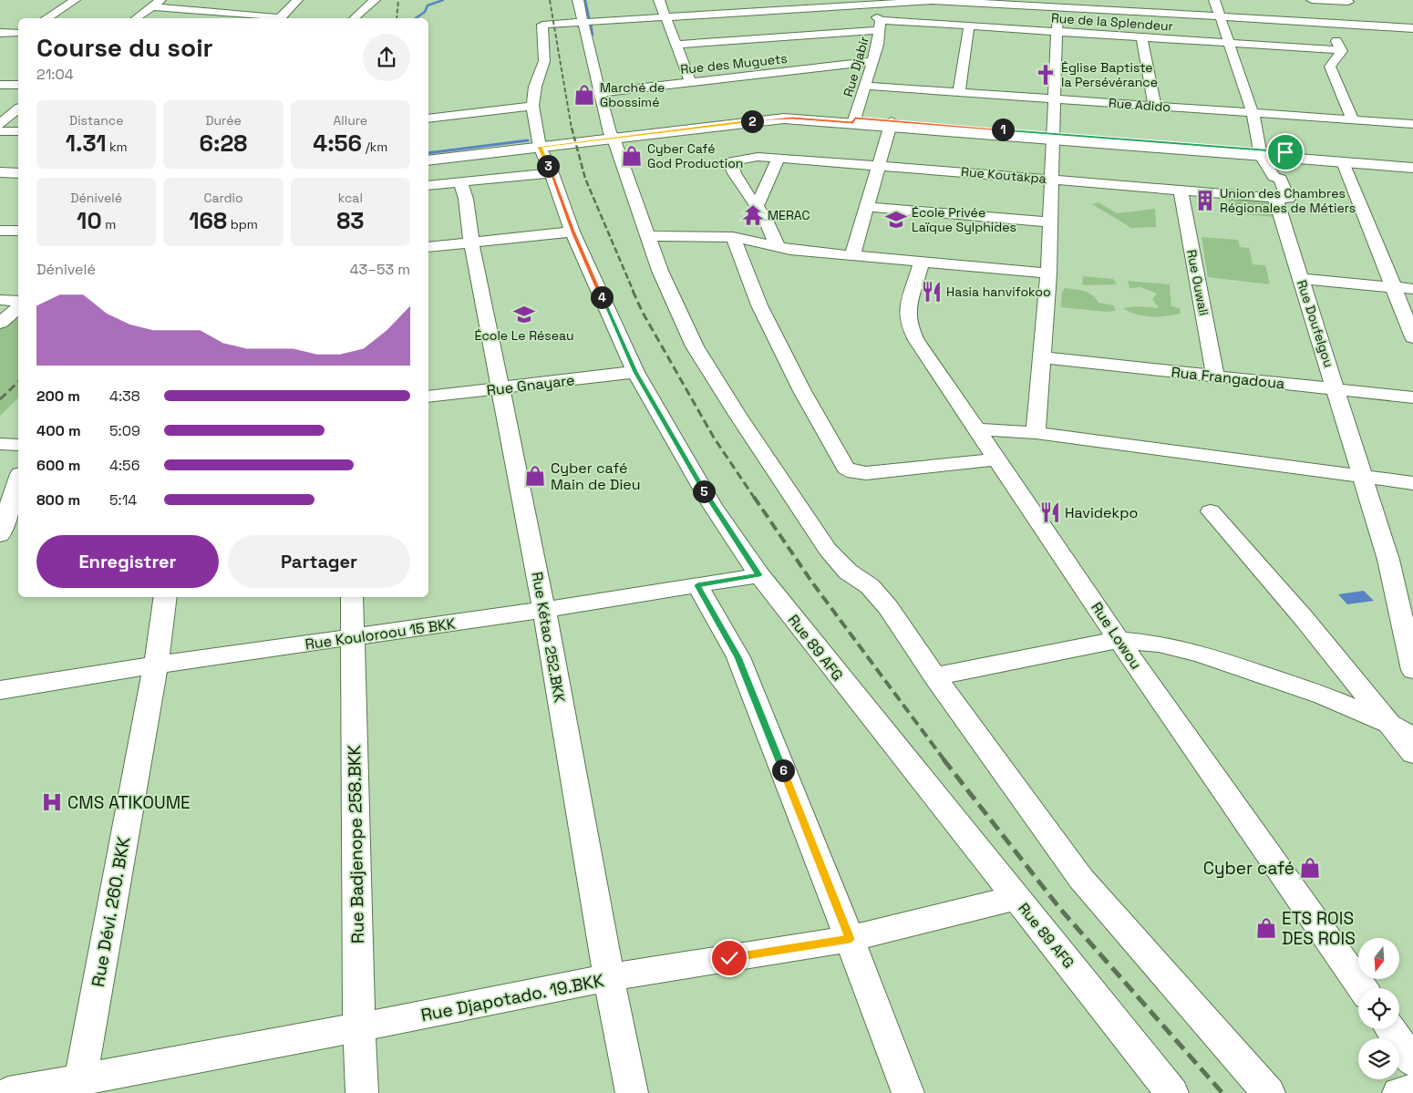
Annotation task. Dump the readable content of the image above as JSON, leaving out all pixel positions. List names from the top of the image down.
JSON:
{
  "streets": {
    "street": [
      "Rue de la Splendeur",
      "Rue des Muguets",
      "Rue Djabir",
      "Rue Adido",
      "Rue Koutakpa",
      "Rue Ouwali",
      "Rue Doufelgou",
      "Rua Frangadoua",
      "Rue Gnayare",
      "Rue Kouloroou 15 BKK",
      "Rue Lowou",
      "Rue Kétao 252.BKK",
      "Rue 89 AFG",
      "Rue Badjenope 258.BKK",
      "Rue Dévi. 260. BKK",
      "Rue Djapotado. 19.BKK"
    ]
  },
  "crossings": [
    ["Rue de la Splendeur", "Rue Djabir"],
    ["Rue des Muguets", "Rue Djabir"],
    ["Rue Djabir", "Rue Adido"],
    ["Rue Koutakpa", "Rue Ouwali"],
    ["Rue Koutakpa", "Rue Doufelgou"],
    ["Rue Ouwali", "Rua Frangadoua"],
    ["Rue Doufelgou", "Rua Frangadoua"],
    ["Rue Gnayare", "Rue Kétao 252.BKK"],
    ["Rue Gnayare", "Rue 89 AFG"],
    ["Rue Kouloroou 15 BKK", "Rue Kétao 252.BKK"],
    ["Rue Kouloroou 15 BKK", "Rue 89 AFG"],
    ["Rue Kouloroou 15 BKK", "Rue Badjenope 258.BKK"],
    ["Rue Kouloroou 15 BKK", "Rue Dévi. 260. BKK"],
    ["Rue Kétao 252.BKK", "Rue Djapotado. 19.BKK"],
    ["Rue 89 AFG", "Rue Djapotado. 19.BKK"],
    ["Rue Badjenope 258.BKK", "Rue Djapotado. 19.BKK"],
    ["Rue Dévi. 260. BKK", "Rue Djapotado. 19.BKK"]
  ],
  "places": {
    "church": ["Église Baptiste la Persévérance"],
    "shop": [
      "Marché de Gbossimé",
      "Cyber Café God Production",
      "Cyber café Main de Dieu",
      "Cyber café",
      "ETS ROIS DES ROIS"
    ],
    "building": ["Union des Chambres Régionales de Métiers"],
    "temple": ["MERAC"],
    "school or university": ["École Privée Laïque Sylphides", "École Le Réseau"],
    "restaurant": ["Hasia hanvifokoo", "Havidekpo"],
    "hospital": ["CMS ATIKOUME"]
  },
  "north": "bottom",
  "page": {
    "heading": ["Course du soir", "21:04"],
    "stats": [
      ["Distance", "1.31 km"],
      ["Durée", "6:28"],
      ["Allure", "4:56 /km"],
      ["Dénivelé", "10 m"],
      ["Cardio", "168 bpm"],
      ["kcal", "83"]
    ],
    "pins": [
      "2",
      "1",
      "3",
      "4",
      "5",
      "6"
    ],
    "chart": ["Dénivelé", "43–53 m"],
    "list": [
      {
        "name": "200 m",
        "note": "4:38"
      },
      {
        "name": "400 m",
        "note": "5:09"
      },
      {
        "name": "600 m",
        "note": "4:56"
      },
      {
        "name": "800 m",
        "note": "5:14"
      }
    ],
    "buttons": ["Enregistrer", "Partager"]
  }
}
